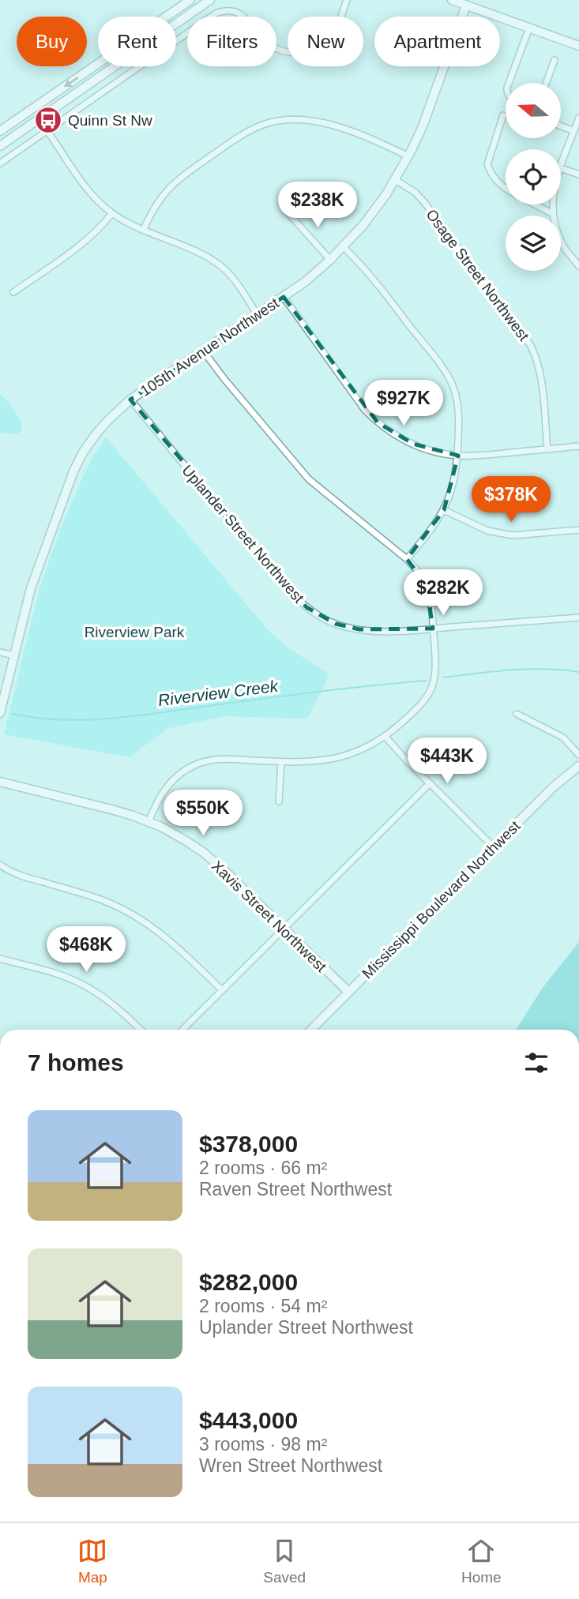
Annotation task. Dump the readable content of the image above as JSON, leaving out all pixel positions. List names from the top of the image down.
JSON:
{
  "streets": {
    "street": [
      "Osage Street Northwest",
      "105th Avenue Northwest",
      "Uplander Street Northwest",
      "Mississippi Boulevard Northwest",
      "Xavis Street Northwest"
    ]
  },
  "crossings": [
    ["Osage Street Northwest", "105th Avenue Northwest"],
    ["105th Avenue Northwest", "Uplander Street Northwest"],
    ["Mississippi Boulevard Northwest", "Xavis Street Northwest"]
  ],
  "water": ["Riverview Creek"],
  "parks": ["Riverview Park"],
  "places": {
    "bus stop": ["Quinn St Nw"]
  },
  "north": "left",
  "page": {
    "chip": [
      "Buy",
      "Rent",
      "Filters",
      "New",
      "Apartment"
    ],
    "price": [
      "$238K",
      "$927K",
      "$378K",
      "$282K",
      "$443K",
      "$550K",
      "$468K"
    ],
    "heading": "7 homes",
    "list": [
      {
        "name": "$378,000",
        "note": "2 rooms · 66 m² · Raven Street Northwest"
      },
      {
        "name": "$282,000",
        "note": "2 rooms · 54 m² · Uplander Street Northwest"
      },
      {
        "name": "$443,000",
        "note": "3 rooms · 98 m² · Wren Street Northwest"
      }
    ],
    "tabs": ["Map", "Saved", "Home"]
  }
}
